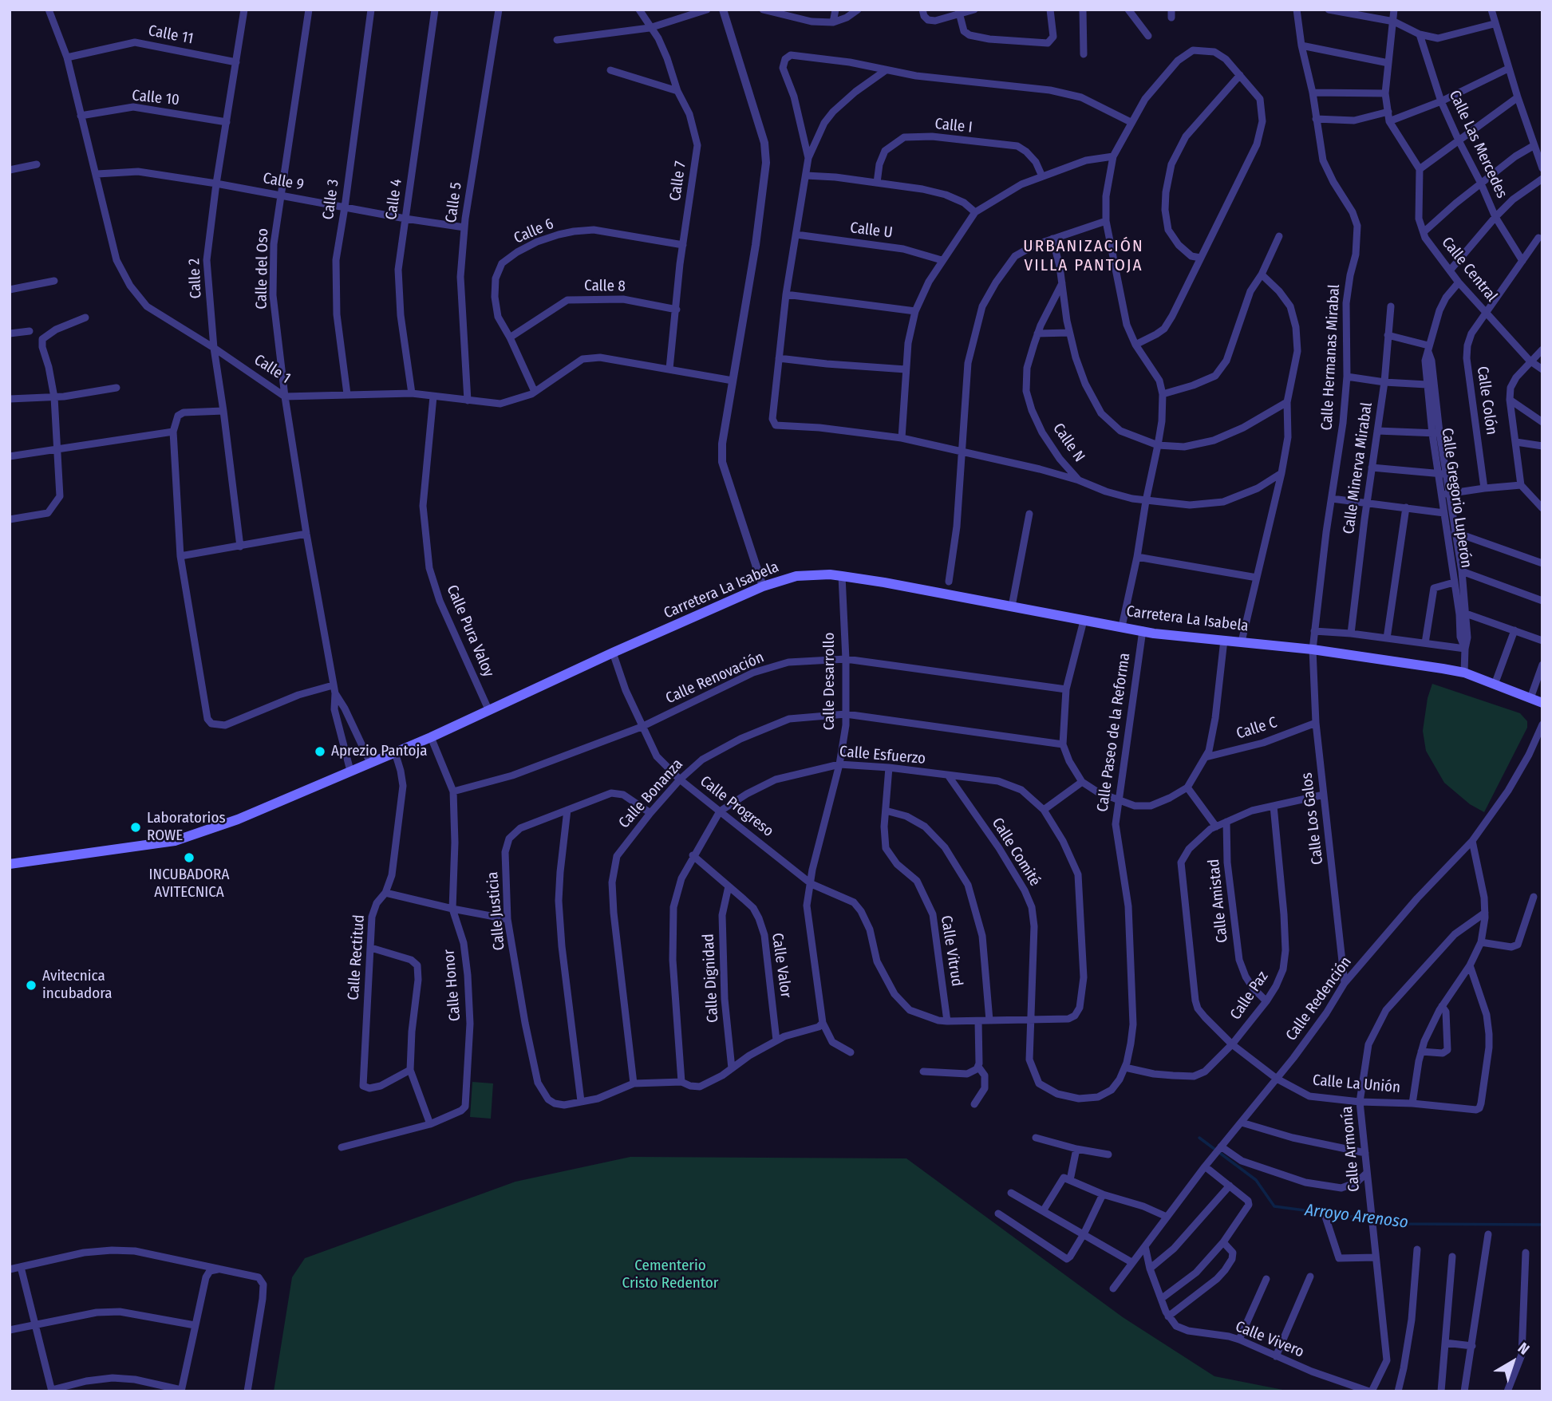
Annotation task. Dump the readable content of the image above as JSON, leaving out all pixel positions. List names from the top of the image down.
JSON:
{
  "streets": {
    "main road": ["Carretera La Isabela"],
    "street": [
      "Calle 11",
      "Calle 10",
      "Calle I",
      "Calle Las Mercedes",
      "Calle 7",
      "Calle 9",
      "Calle 3",
      "Calle 4",
      "Calle 5",
      "Calle U",
      "Calle 6",
      "Calle del Oso",
      "Calle Central",
      "Calle 2",
      "Calle 8",
      "Calle Hermanas Mirabal",
      "Calle 1",
      "Calle Colón",
      "Calle N",
      "Calle Minerva Mirabal",
      "Calle Gregorio Luperón",
      "Calle Pura Valoy",
      "Calle Renovación",
      "Calle Desarrollo",
      "Calle C",
      "Calle Paseo de la Reforma",
      "Calle Esfuerzo",
      "Calle Bonanza",
      "Calle Progreso",
      "Calle Los Galos",
      "Calle Comité",
      "Calle Amistad",
      "Calle Justicia",
      "Calle Vitrud",
      "Calle Rectitud",
      "Calle Valor",
      "Calle Dignidad",
      "Calle Honor",
      "Calle Paz",
      "Calle Redención",
      "Calle La Unión",
      "Calle Armonía",
      "Calle Vivero"
    ]
  },
  "crossings": [
    ["Calle 11", "Calle 2"],
    ["Calle 11", "Calle 1"],
    ["Calle 10", "Calle 2"],
    ["Calle 10", "Calle 1"],
    ["Calle Las Mercedes", "Calle Colón"],
    ["Calle 7", "Calle 6"],
    ["Calle 7", "Calle 8"],
    ["Calle 7", "Calle 1"],
    ["Calle 9", "Calle 3"],
    ["Calle 9", "Calle 4"],
    ["Calle 9", "Calle 5"],
    ["Calle 9", "Calle del Oso"],
    ["Calle 9", "Calle 2"],
    ["Calle 9", "Calle 1"],
    ["Calle 3", "Calle 1"],
    ["Calle 4", "Calle 1"],
    ["Calle 5", "Calle 1"],
    ["Calle 6", "Calle 8"],
    ["Calle 6", "Calle 1"],
    ["Calle del Oso", "Calle 1"],
    ["Calle del Oso", "Carretera La Isabela"],
    ["Calle Central", "Calle Colón"],
    ["Calle Central", "Calle Gregorio Luperón"],
    ["Calle 2", "Calle 1"],
    ["Calle Hermanas Mirabal", "Carretera La Isabela"],
    ["Calle Hermanas Mirabal", "Calle Los Galos"],
    ["Calle 1", "Calle Pura Valoy"],
    ["Calle Gregorio Luperón", "Carretera La Isabela"],
    ["Carretera La Isabela", "Calle Pura Valoy"],
    ["Carretera La Isabela", "Calle Desarrollo"],
    ["Carretera La Isabela", "Calle Paseo de la Reforma"],
    ["Carretera La Isabela", "Calle Progreso"],
    ["Carretera La Isabela", "Calle Los Galos"],
    ["Carretera La Isabela", "Calle Rectitud"],
    ["Carretera La Isabela", "Calle Honor"],
    ["Calle Renovación", "Calle Desarrollo"],
    ["Calle Renovación", "Calle Progreso"],
    ["Calle Renovación", "Calle Honor"],
    ["Calle Desarrollo", "Calle Esfuerzo"],
    ["Calle Desarrollo", "Calle Bonanza"],
    ["Calle Desarrollo", "Calle Progreso"],
    ["Calle C", "Calle Los Galos"],
    ["Calle Paseo de la Reforma", "Calle Progreso"],
    ["Calle Paseo de la Reforma", "Calle Comité"],
    ["Calle Paseo de la Reforma", "Calle Paz"],
    ["Calle Esfuerzo", "Calle Progreso"],
    ["Calle Esfuerzo", "Calle Comité"],
    ["Calle Esfuerzo", "Calle Vitrud"],
    ["Calle Esfuerzo", "Calle Valor"],
    ["Calle Bonanza", "Calle Progreso"],
    ["Calle Bonanza", "Calle Justicia"],
    ["Calle Progreso", "Calle Comité"],
    ["Calle Progreso", "Calle Vitrud"],
    ["Calle Los Galos", "Calle Redención"],
    ["Calle Los Galos", "Calle La Unión"],
    ["Calle Amistad", "Calle Paz"],
    ["Calle Amistad", "Calle La Unión"],
    ["Calle Valor", "Calle Dignidad"],
    ["Calle Paz", "Calle La Unión"],
    ["Calle Redención", "Calle La Unión"],
    ["Calle La Unión", "Calle Armonía"],
    ["Calle Armonía", "Calle Vivero"]
  ],
  "districts": ["URBANIZACIÓN VILLA PANTOJA"],
  "water": ["Arroyo Arenoso"],
  "parks": ["Cementerio Cristo Redentor"],
  "places": [
    "Aprezio Pantoja",
    "Laboratorios ROWE",
    "INCUBADORA AVITECNICA",
    "Avitecnica incubadora"
  ],
  "north": "top right"
}
